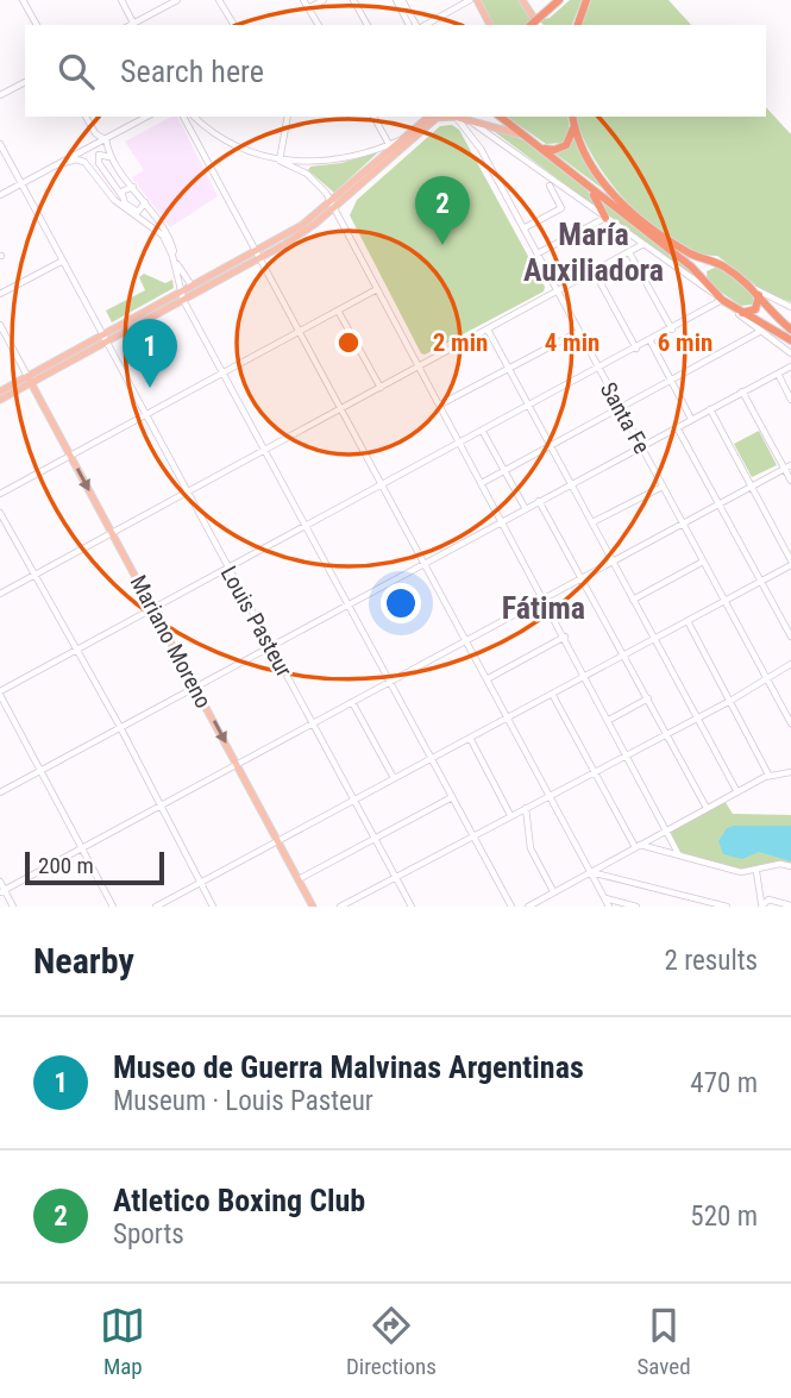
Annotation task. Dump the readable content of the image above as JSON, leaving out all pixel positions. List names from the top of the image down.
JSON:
{
  "streets": {
    "main road": ["Mariano Moreno"],
    "street": ["Santa Fe", "Louis Pasteur"]
  },
  "districts": ["María Auxiliadora", "Fátima"],
  "scale_bar": "200 m",
  "page": {
    "search": "Search here",
    "pins": ["2", "1"],
    "scale": "200 m",
    "heading": ["Nearby", "2 results"],
    "list": [
      {
        "mark": "1",
        "name": "Museo de Guerra Malvinas Argentinas",
        "note": "Museum · Louis Pasteur",
        "value": "470 m"
      },
      {
        "mark": "2",
        "name": "Atletico Boxing Club",
        "note": "Sports",
        "value": "520 m"
      }
    ],
    "nav": ["Map", "Directions", "Saved"]
  },
  "rings": ["2 min", "4 min", "6 min"]
}
